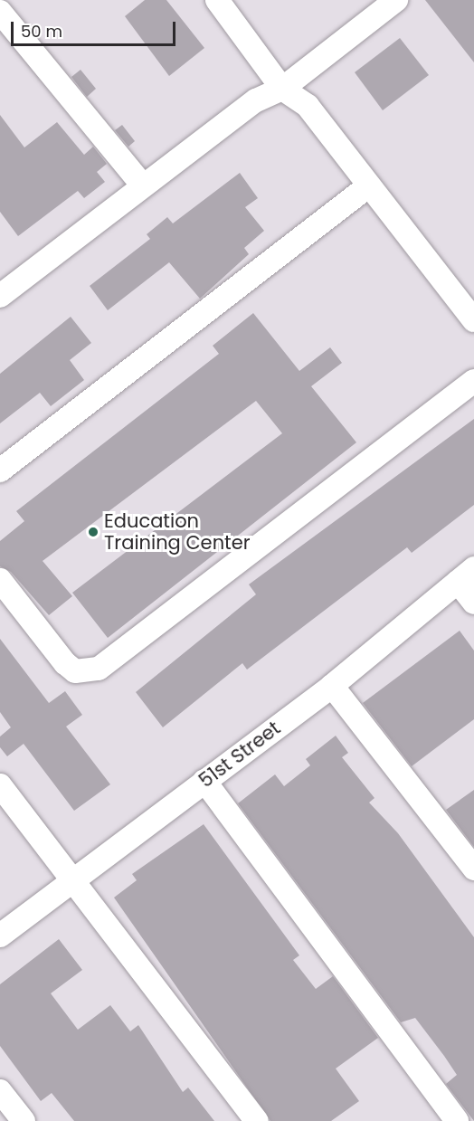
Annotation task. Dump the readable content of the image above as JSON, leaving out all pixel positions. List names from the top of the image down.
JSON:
{
  "streets": {
    "street": ["51st Street"]
  },
  "places": ["Education Training Center"],
  "scale_bar": "50 m"
}
